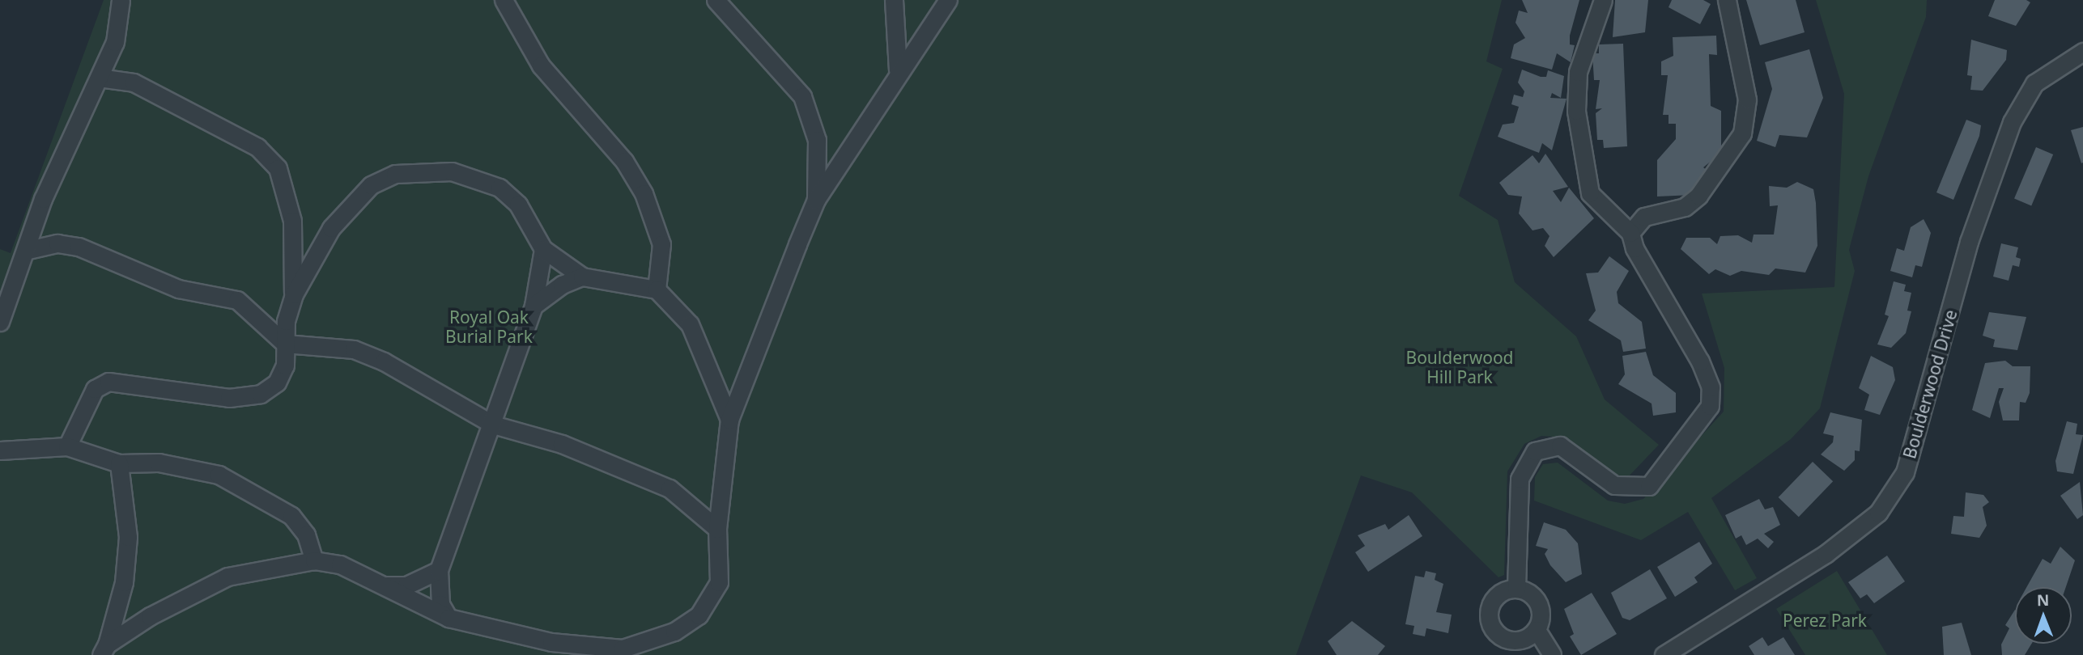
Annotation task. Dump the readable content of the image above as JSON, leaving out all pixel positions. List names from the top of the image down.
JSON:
{
  "streets": {
    "street": ["Boulderwood Drive"]
  },
  "parks": ["Royal Oak Burial Park", "Boulderwood Hill Park", "Perez Park"],
  "north": "top"
}
